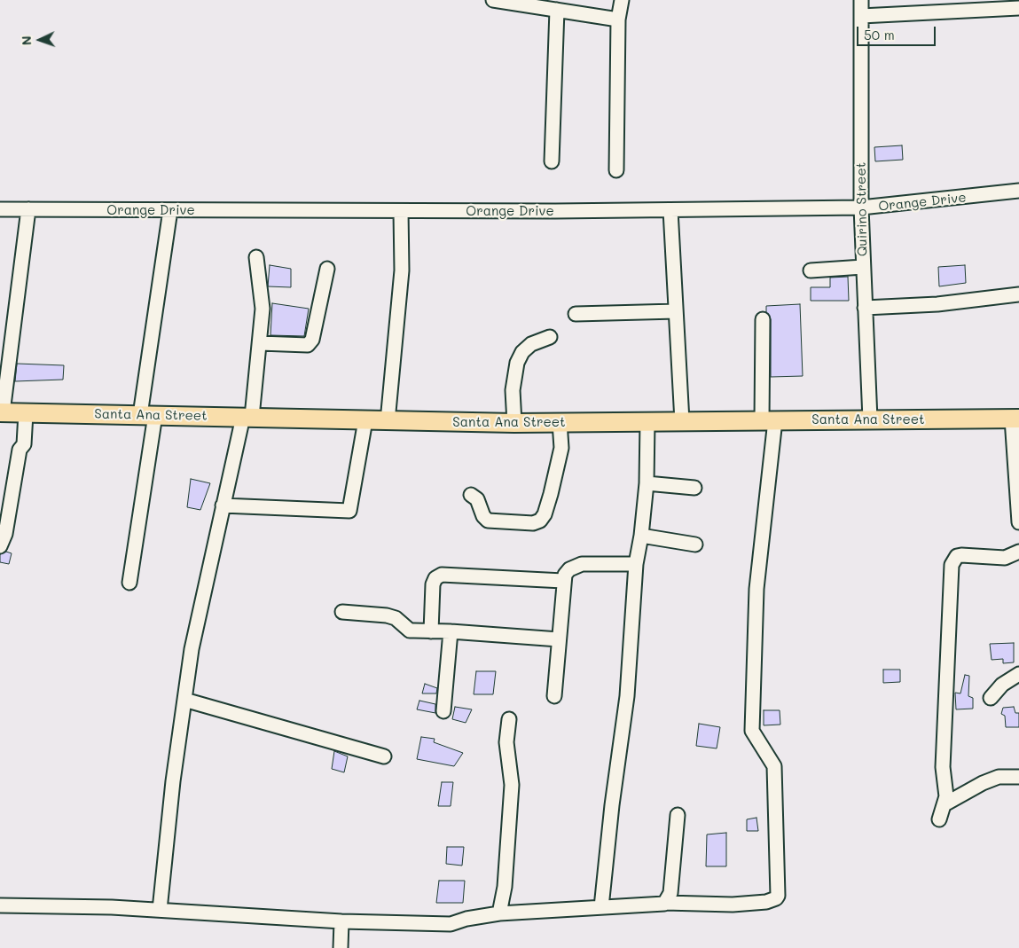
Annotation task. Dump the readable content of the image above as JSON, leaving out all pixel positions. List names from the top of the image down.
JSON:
{
  "streets": {
    "main road": ["Santa Ana Street"],
    "street": ["Orange Drive", "Quirino Street"]
  },
  "crossings": [
    ["Orange Drive", "Quirino Street"],
    ["Quirino Street", "Santa Ana Street"]
  ],
  "scale_bar": "50 m",
  "north": "left"
}
